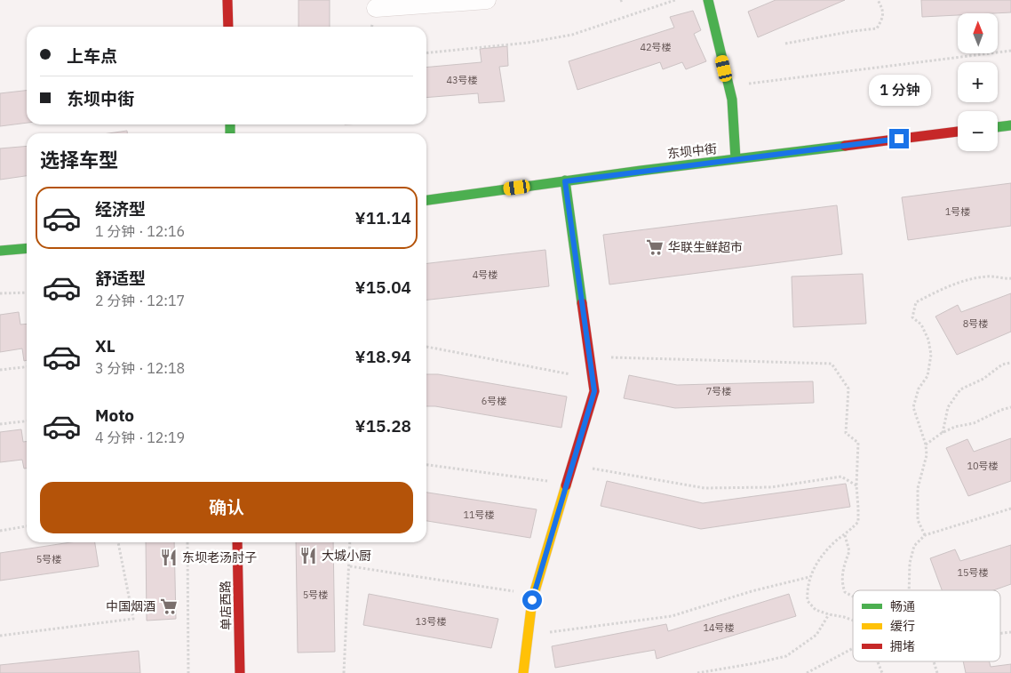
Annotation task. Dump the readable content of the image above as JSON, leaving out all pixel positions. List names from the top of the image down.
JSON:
{
  "streets": {
    "street": ["东坝中街", "单店西路"]
  },
  "places": {
    "supermarket": ["华联生鲜超市", "中国烟酒"],
    "restaurant": ["大城小厨", "东坝老汤肘子"]
  },
  "house_numbers": [
    "42号楼",
    "43号楼",
    "1号楼",
    "4号楼",
    "8号楼",
    "7号楼",
    "6号楼",
    "10号楼",
    "11号楼",
    "5号楼",
    "15号楼",
    "5号楼",
    "13号楼",
    "14号楼"
  ],
  "legend": ["畅通", "缓行", "拥堵"],
  "north": "top",
  "page": {
    "map_buttons": ["+", "−"],
    "banner": ["上车点", "东坝中街"],
    "bubble": "1 分钟",
    "heading": "选择车型",
    "list": [
      {
        "name": "经济型",
        "note": "1 分钟 · 12:16",
        "value": "¥11.14"
      },
      {
        "name": "舒适型",
        "note": "2 分钟 · 12:17",
        "value": "¥15.04"
      },
      {
        "name": "XL",
        "note": "3 分钟 · 12:18",
        "value": "¥18.94"
      },
      {
        "name": "Moto",
        "note": "4 分钟 · 12:19",
        "value": "¥15.28"
      }
    ],
    "buttons": "确认"
  }
}
